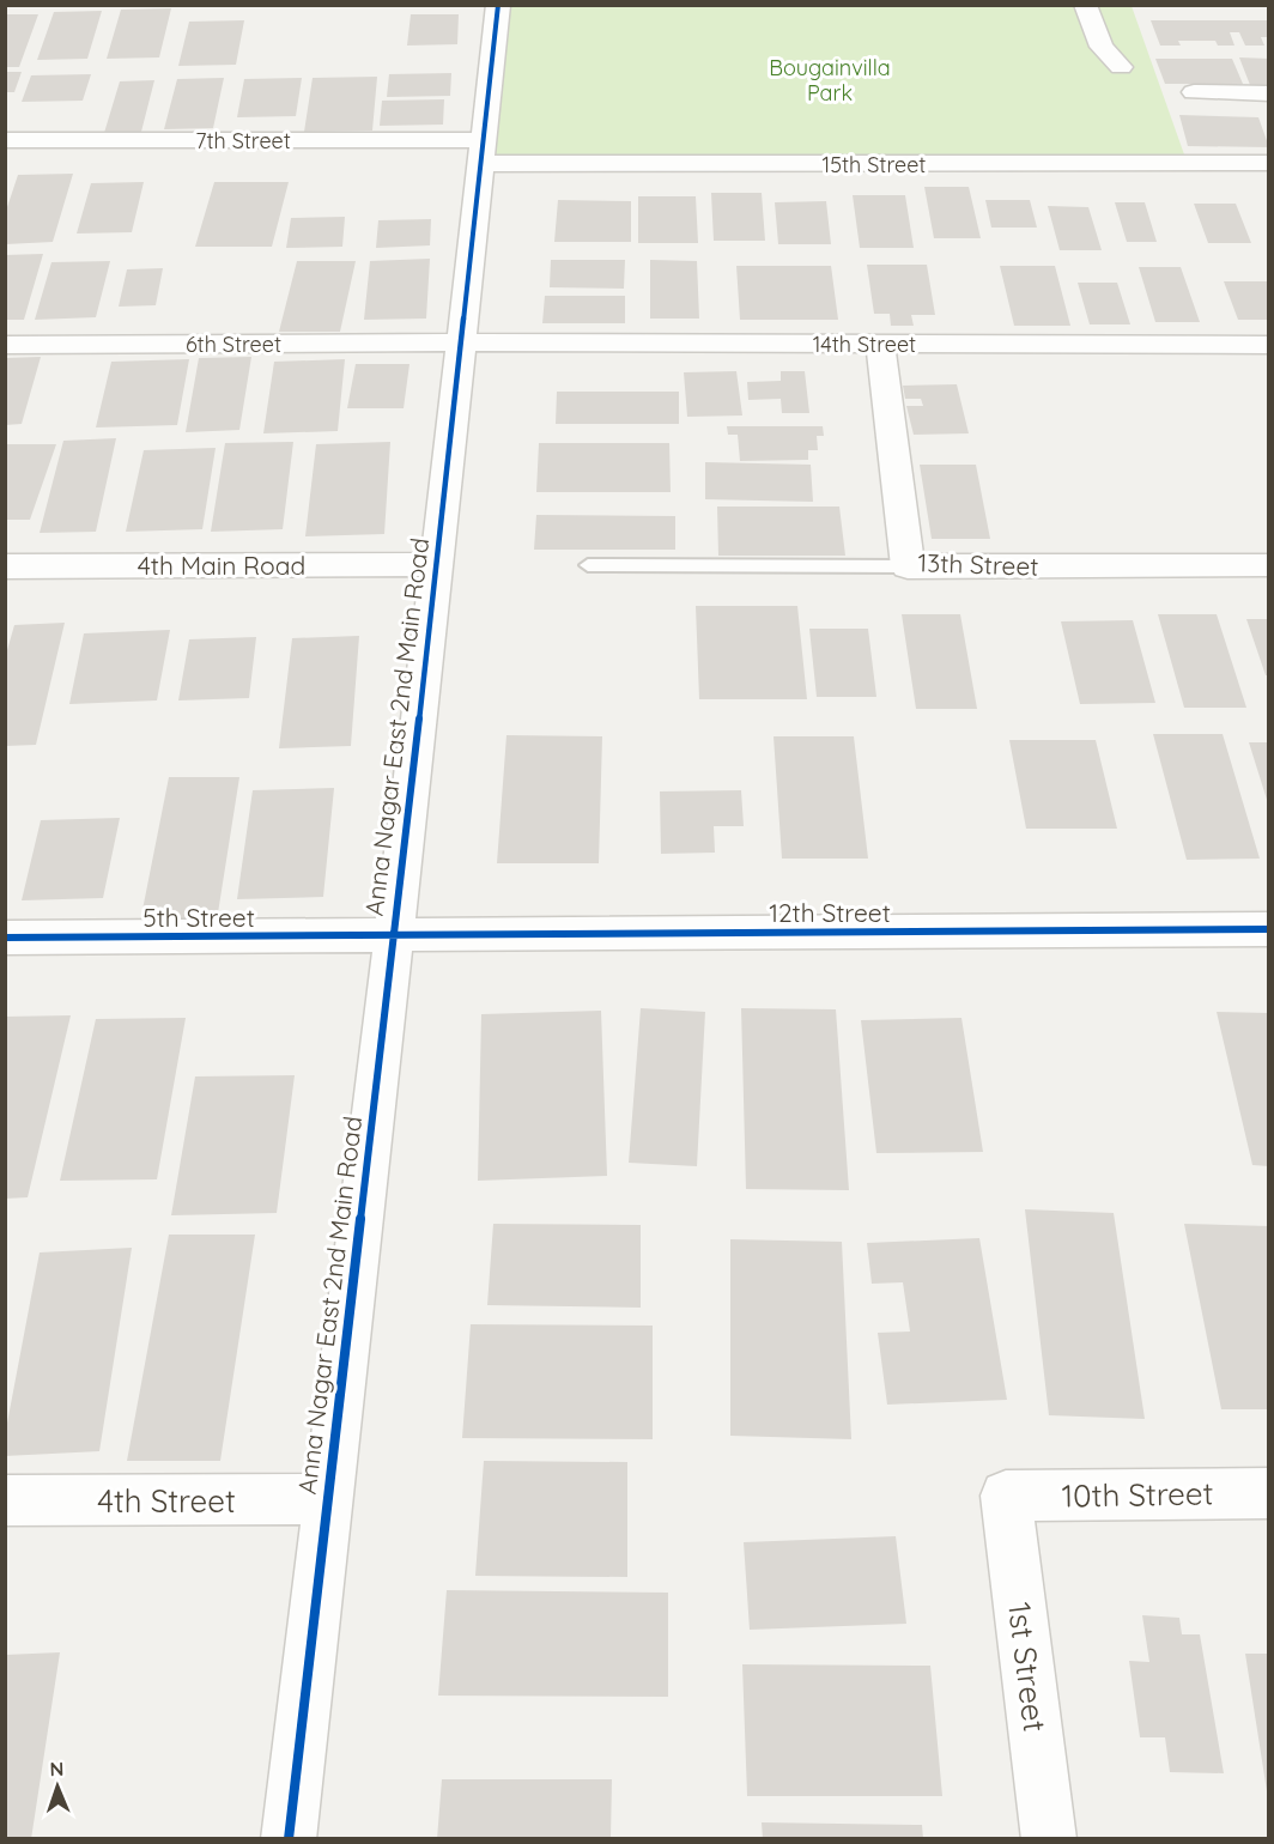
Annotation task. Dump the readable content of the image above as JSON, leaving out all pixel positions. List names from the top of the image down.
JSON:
{
  "streets": {
    "street": [
      "7th Street",
      "15th Street",
      "6th Street",
      "14th Street",
      "13th Street",
      "4th Main Road",
      "Anna Nagar East 2nd Main Road",
      "12th Street",
      "5th Street",
      "10th Street",
      "4th Street",
      "1st Street"
    ]
  },
  "crossings": [
    ["7th Street", "15th Street"],
    ["7th Street", "Anna Nagar East 2nd Main Road"],
    ["15th Street", "Anna Nagar East 2nd Main Road"],
    ["6th Street", "14th Street"],
    ["6th Street", "Anna Nagar East 2nd Main Road"],
    ["14th Street", "13th Street"],
    ["14th Street", "Anna Nagar East 2nd Main Road"],
    ["4th Main Road", "Anna Nagar East 2nd Main Road"],
    ["Anna Nagar East 2nd Main Road", "12th Street"],
    ["Anna Nagar East 2nd Main Road", "5th Street"],
    ["Anna Nagar East 2nd Main Road", "4th Street"],
    ["12th Street", "5th Street"],
    ["10th Street", "1st Street"]
  ],
  "parks": ["Bougainvilla Park"],
  "north": "top"
}
